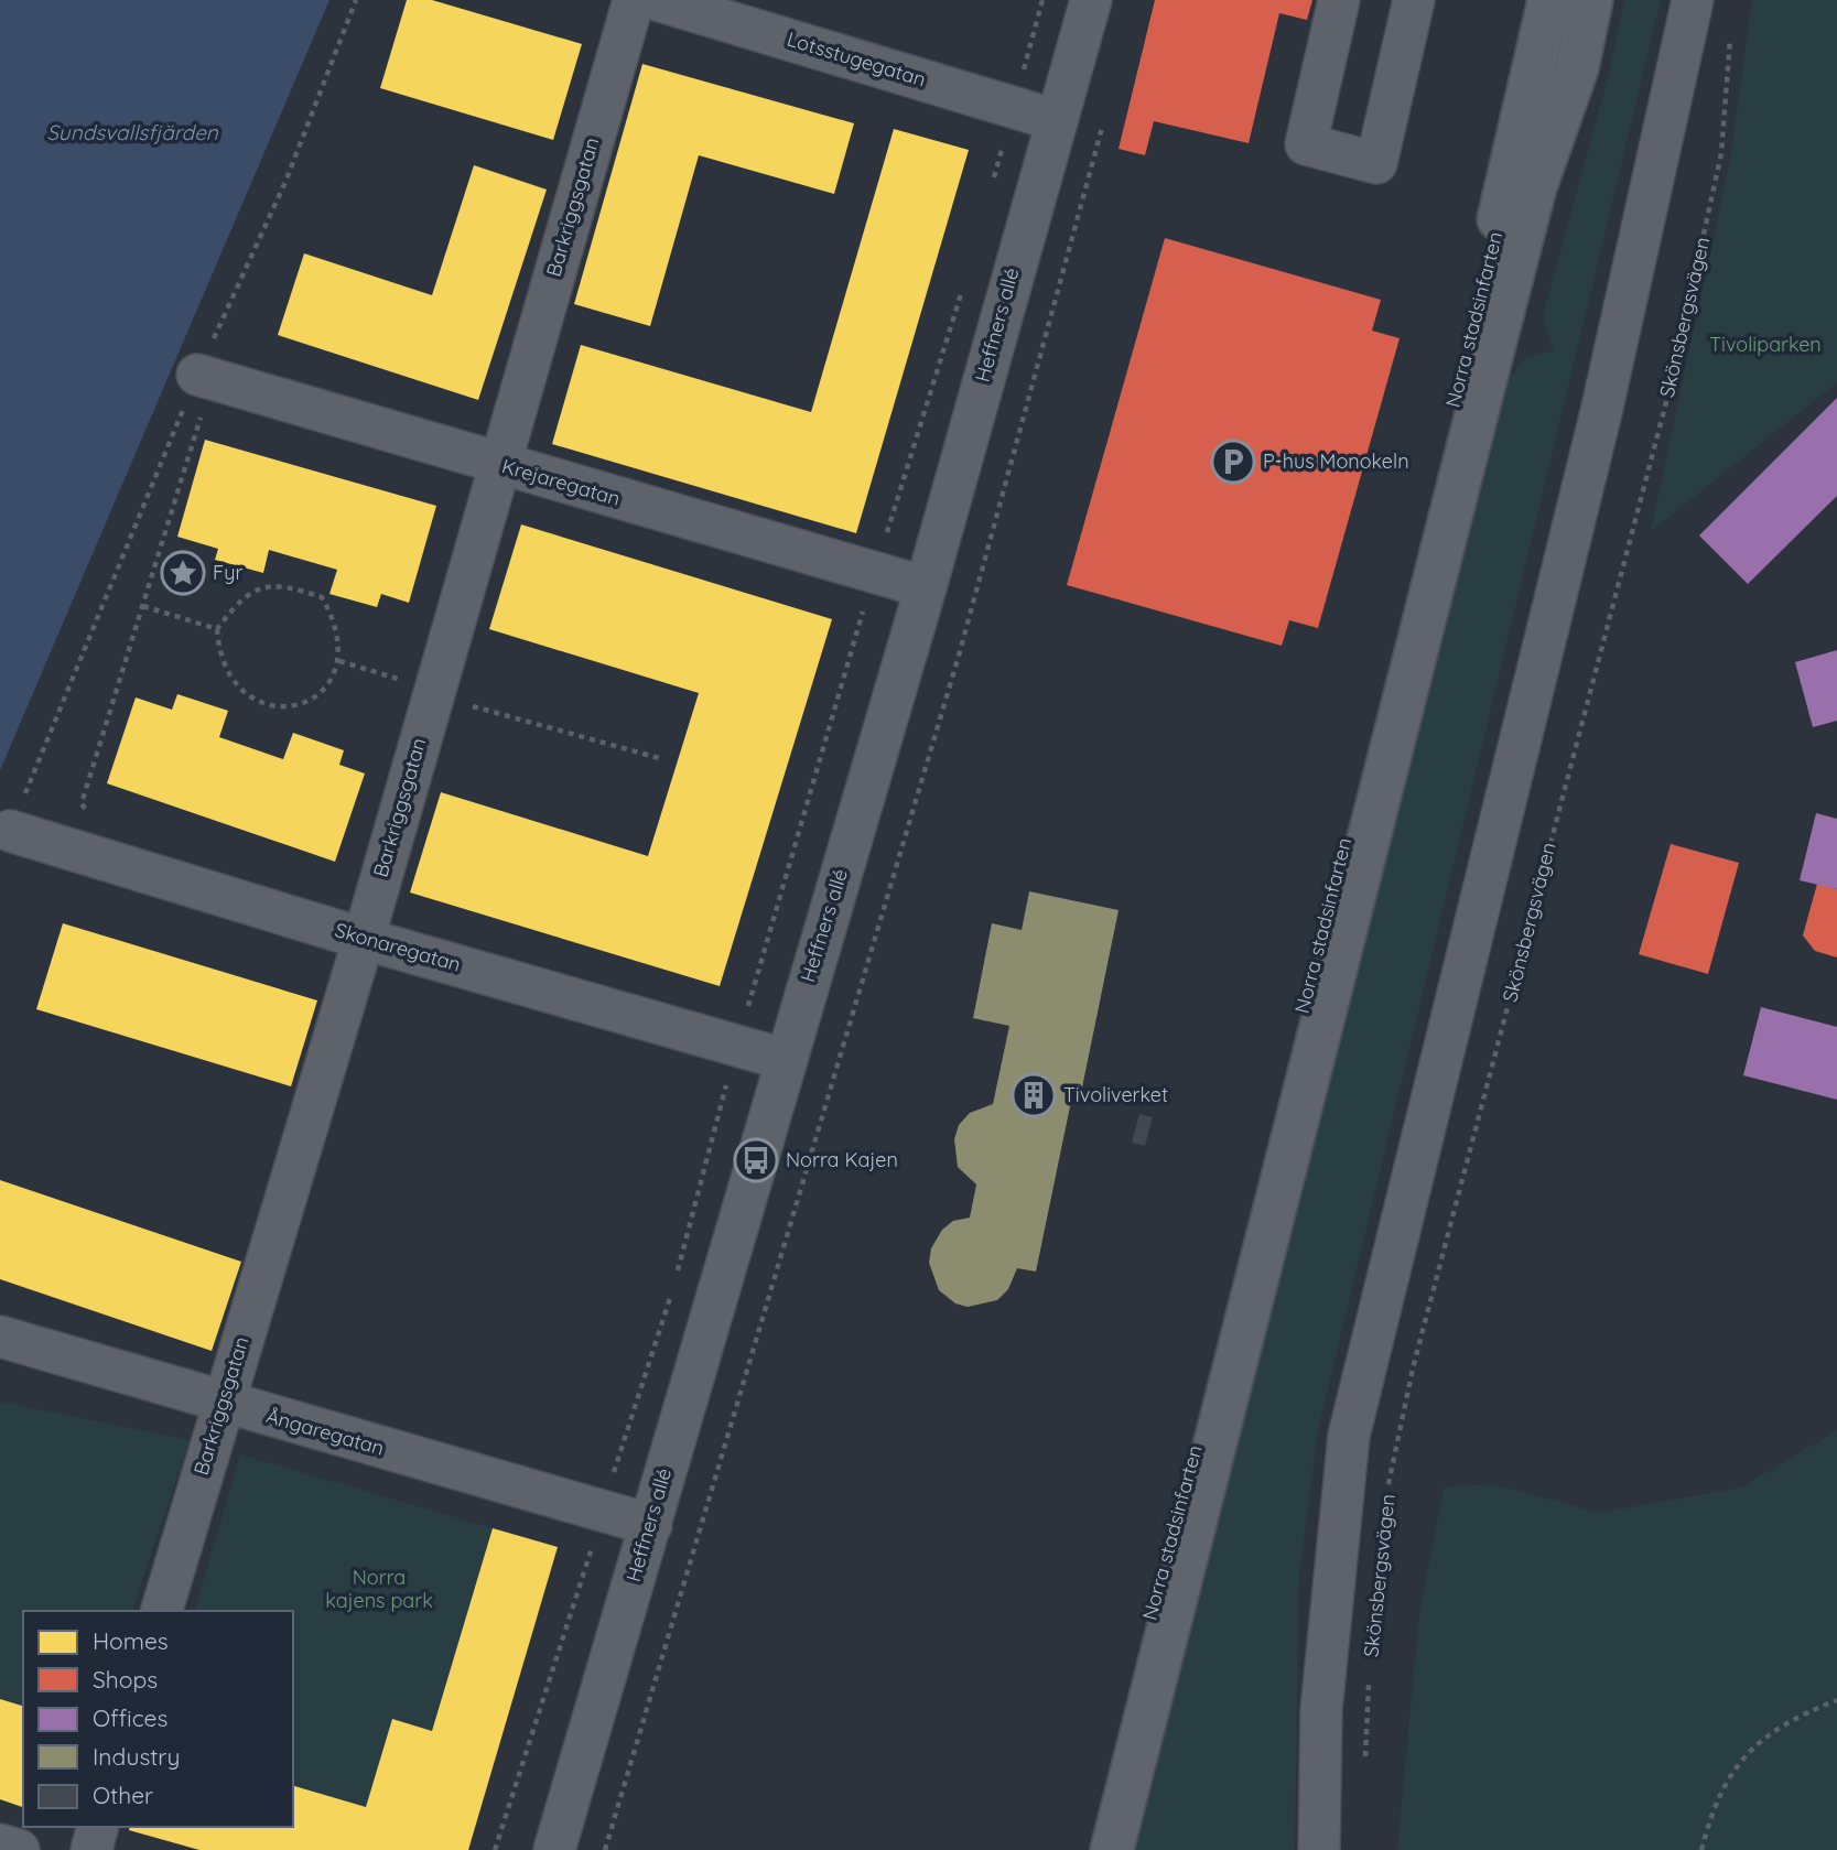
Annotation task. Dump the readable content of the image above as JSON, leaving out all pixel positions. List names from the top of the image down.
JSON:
{
  "streets": {
    "main road": ["Norra stadsinfarten"],
    "street": [
      "Lotsstugegatan",
      "Barkriggsgatan",
      "Heffners allé",
      "Krejaregatan",
      "Skonaregatan",
      "Ångaregatan"
    ],
    "path": ["Skönsbergsvägen"]
  },
  "crossings": [
    ["Lotsstugegatan", "Heffners allé"],
    ["Barkriggsgatan", "Krejaregatan"],
    ["Barkriggsgatan", "Skonaregatan"],
    ["Barkriggsgatan", "Ångaregatan"],
    ["Heffners allé", "Krejaregatan"],
    ["Heffners allé", "Skonaregatan"],
    ["Heffners allé", "Ångaregatan"]
  ],
  "water": ["Sundsvallsfjärden"],
  "parks": ["Tivoliparken", "Norra kajens park"],
  "places": {
    "parking": ["P-hus Monokeln"],
    "place": ["Fyr"],
    "building": ["Tivoliverket"],
    "bus stop": ["Norra Kajen"]
  },
  "legend": [
    "Homes",
    "Shops",
    "Offices",
    "Industry",
    "Other"
  ]
}
